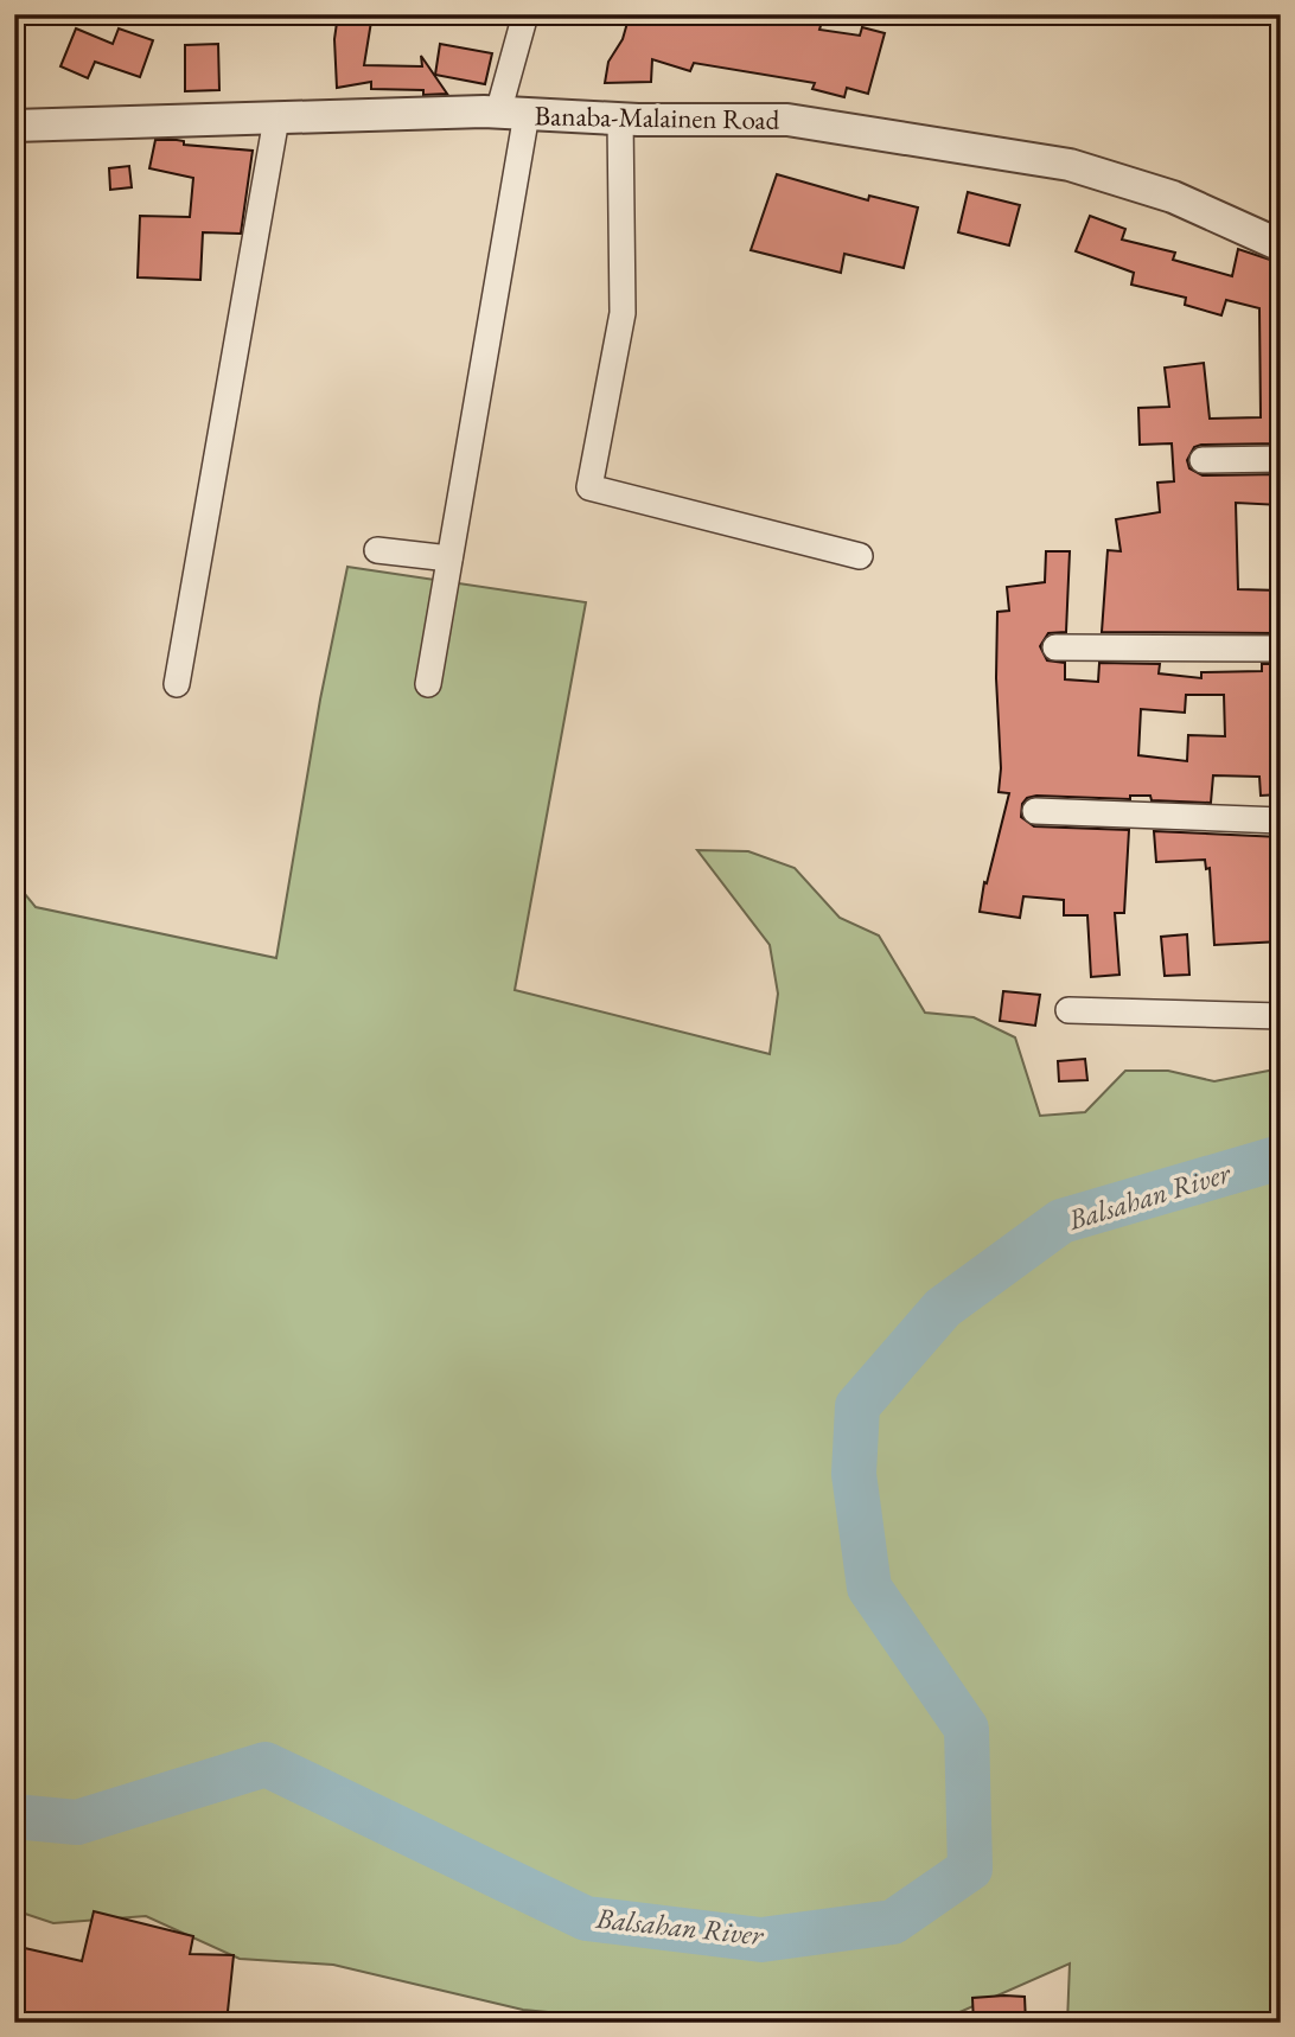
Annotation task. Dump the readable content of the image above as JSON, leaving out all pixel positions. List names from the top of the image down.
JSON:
{
  "streets": {
    "street": ["Banaba-Malainen Road"]
  },
  "water": ["Balsahan River"]
}
